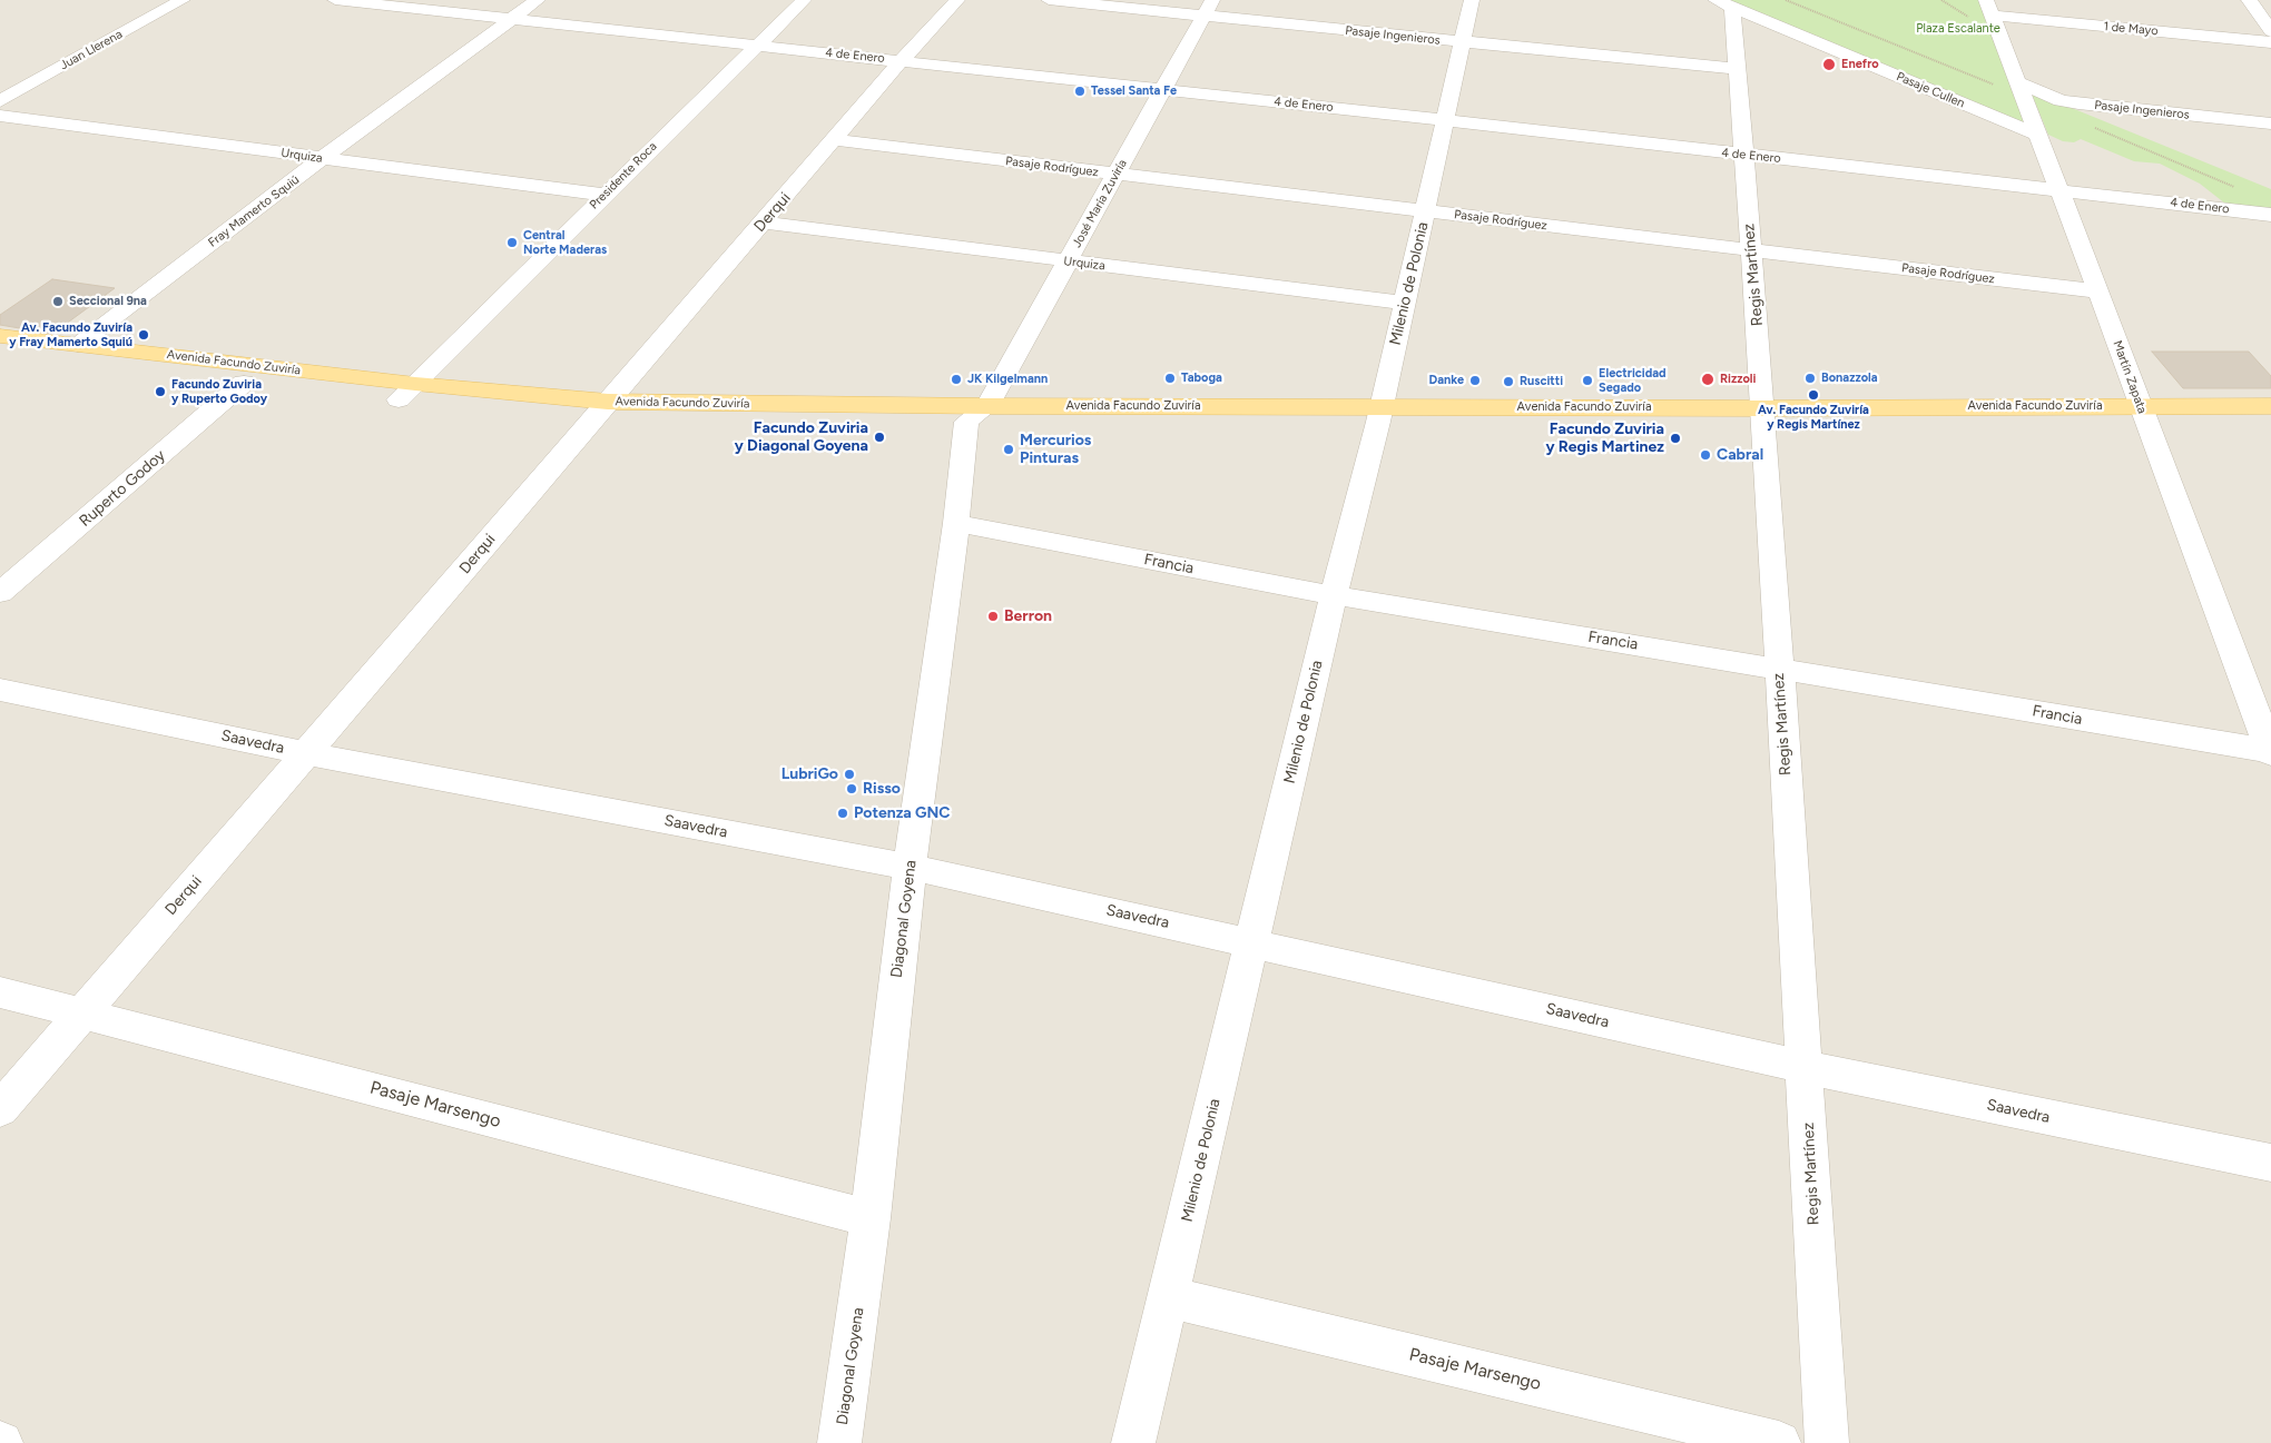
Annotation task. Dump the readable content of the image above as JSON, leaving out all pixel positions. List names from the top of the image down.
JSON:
{
  "streets": {
    "main road": ["Avenida Facundo Zuviría"],
    "street": [
      "1 de Mayo",
      "Pasaje Ingenieros",
      "Juan Llerena",
      "4 de Enero",
      "Pasaje Cullen",
      "Urquiza",
      "Pasaje Rodríguez",
      "Presidente Roca",
      "José María Zuviría",
      "Fray Mamerto Squiú",
      "Derqui",
      "Regis Martínez",
      "Milenio de Polonia",
      "Martín Zapata",
      "Ruperto Godoy",
      "Francia",
      "Saavedra",
      "Diagonal Goyena",
      "Pasaje Marsengo"
    ]
  },
  "crossings": [
    ["1 de Mayo", "Martín Zapata"],
    ["Pasaje Ingenieros", "José María Zuviría"],
    ["Pasaje Ingenieros", "Regis Martínez"],
    ["Pasaje Ingenieros", "Milenio de Polonia"],
    ["Pasaje Ingenieros", "Martín Zapata"],
    ["4 de Enero", "Presidente Roca"],
    ["4 de Enero", "José María Zuviría"],
    ["4 de Enero", "Fray Mamerto Squiú"],
    ["4 de Enero", "Derqui"],
    ["4 de Enero", "Regis Martínez"],
    ["4 de Enero", "Milenio de Polonia"],
    ["4 de Enero", "Martín Zapata"],
    ["Pasaje Cullen", "Regis Martínez"],
    ["Pasaje Cullen", "Martín Zapata"],
    ["Urquiza", "Presidente Roca"],
    ["Urquiza", "José María Zuviría"],
    ["Urquiza", "Fray Mamerto Squiú"],
    ["Urquiza", "Derqui"],
    ["Urquiza", "Milenio de Polonia"],
    ["Pasaje Rodríguez", "José María Zuviría"],
    ["Pasaje Rodríguez", "Derqui"],
    ["Pasaje Rodríguez", "Regis Martínez"],
    ["Pasaje Rodríguez", "Milenio de Polonia"],
    ["Pasaje Rodríguez", "Martín Zapata"],
    ["Presidente Roca", "Avenida Facundo Zuviría"],
    ["José María Zuviría", "Avenida Facundo Zuviría"],
    ["José María Zuviría", "Diagonal Goyena"],
    ["Fray Mamerto Squiú", "Avenida Facundo Zuviría"],
    ["Derqui", "Avenida Facundo Zuviría"],
    ["Derqui", "Saavedra"],
    ["Derqui", "Pasaje Marsengo"],
    ["Regis Martínez", "Avenida Facundo Zuviría"],
    ["Regis Martínez", "Francia"],
    ["Regis Martínez", "Saavedra"],
    ["Milenio de Polonia", "Avenida Facundo Zuviría"],
    ["Milenio de Polonia", "Francia"],
    ["Milenio de Polonia", "Saavedra"],
    ["Milenio de Polonia", "Pasaje Marsengo"],
    ["Avenida Facundo Zuviría", "Martín Zapata"],
    ["Avenida Facundo Zuviría", "Ruperto Godoy"],
    ["Avenida Facundo Zuviría", "Diagonal Goyena"],
    ["Martín Zapata", "Francia"],
    ["Francia", "Diagonal Goyena"],
    ["Saavedra", "Diagonal Goyena"],
    ["Diagonal Goyena", "Pasaje Marsengo"]
  ],
  "parks": ["Plaza Escalante"],
  "places": [
    "Enefro",
    "Tessel Santa Fe",
    "Central Norte Maderas",
    "Seccional 9na",
    "Av. Facundo Zuviría y Fray Mamerto Squiú",
    "Taboga",
    "Bonazzola",
    "JK Kilgelmann",
    "Rizzoli",
    "Danke",
    "Electricidad Segado",
    "Ruscitti",
    "Facundo Zuviria y Ruperto Godoy",
    "Av. Facundo Zuviría y Regis Martínez",
    "Facundo Zuviria y Diagonal Goyena",
    "Facundo Zuviria y Regis Martinez",
    "Mercurios Pinturas",
    "Cabral",
    "Berron",
    "LubriGo",
    "Risso",
    "Potenza GNC"
  ]
}
